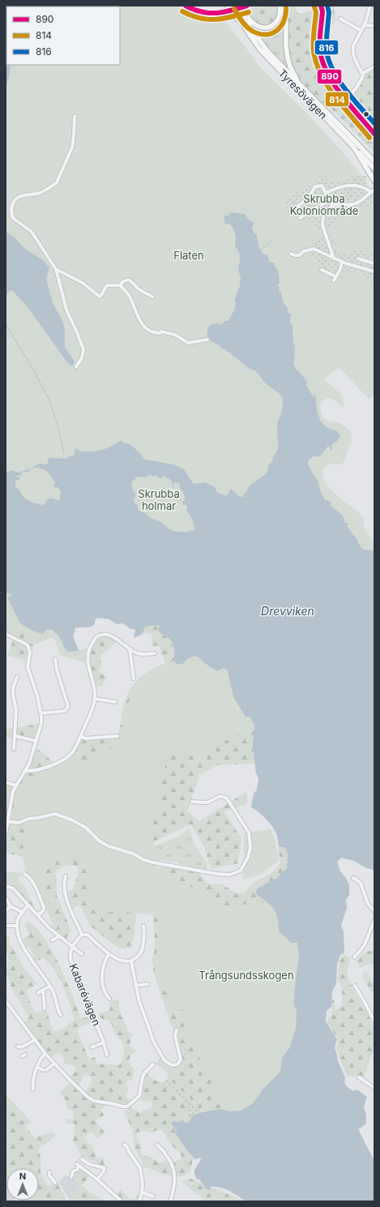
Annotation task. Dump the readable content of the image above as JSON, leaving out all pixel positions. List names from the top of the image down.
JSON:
{
  "streets": {
    "highway": ["Tyresövägen"],
    "street": ["Kabarévägen"]
  },
  "water": ["Drevviken"],
  "parks": [
    "Skrubba Koloniområde",
    "Flaten",
    "Skrubba holmar",
    "Trångsundsskogen"
  ],
  "lines": ["transit line 890", "transit line 814", "transit line 816"],
  "legend": ["890", "814", "816"],
  "north": "top"
}
